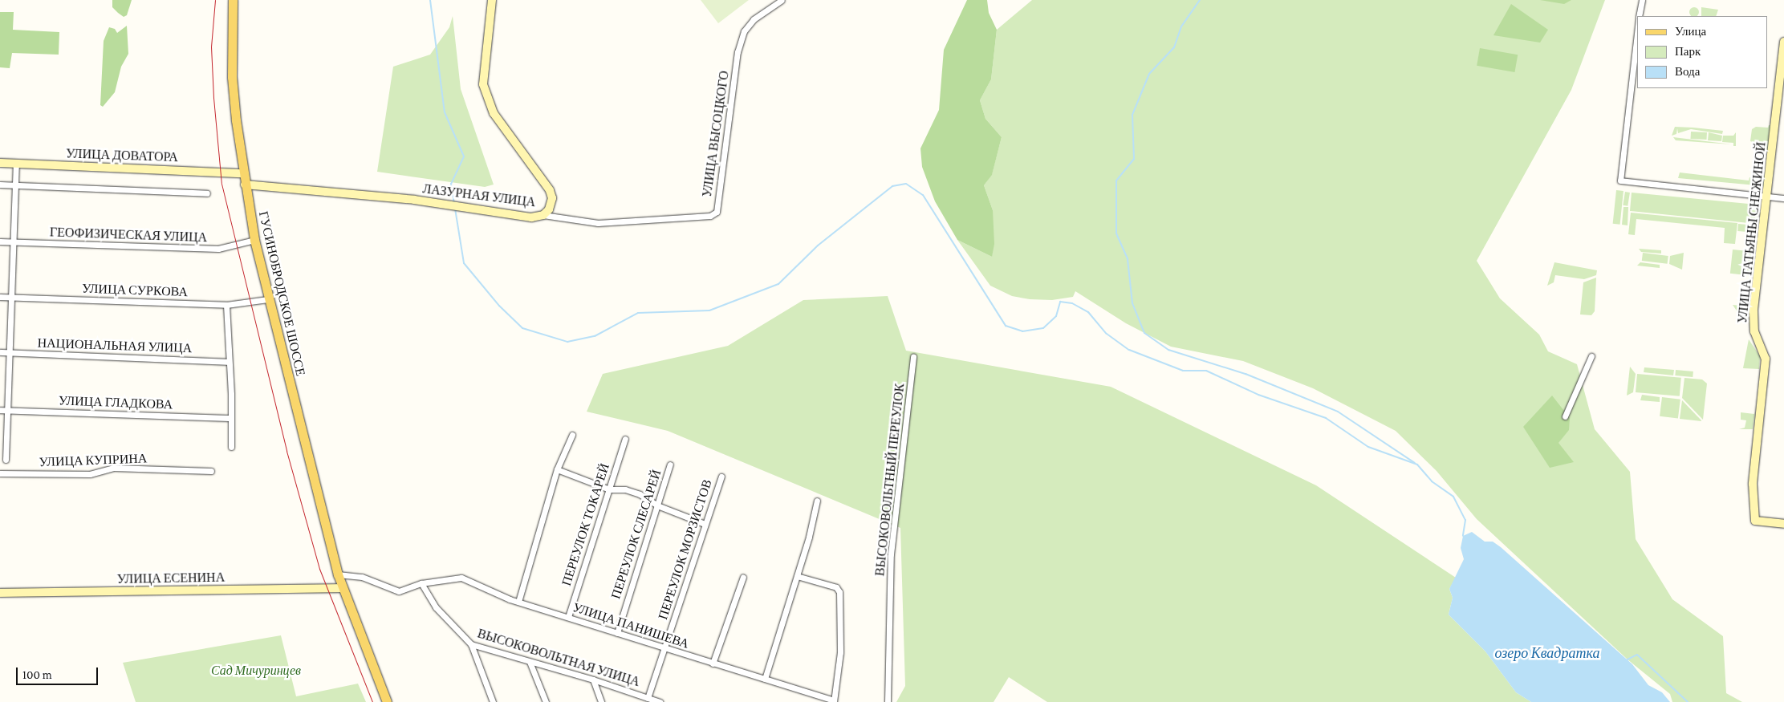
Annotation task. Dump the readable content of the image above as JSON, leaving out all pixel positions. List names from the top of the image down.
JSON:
{
  "streets": {
    "main road": ["ГУСИНОБРОДСКОЕ ШОССЕ"],
    "street": [
      "УЛИЦА ВЫСОЦКОГО",
      "УЛИЦА ДОВАТОРА",
      "ЛАЗУРНАЯ УЛИЦА",
      "УЛИЦА ТАТЬЯНЫ СНЕЖИНОЙ",
      "ГЕОФИЗИЧЕСКАЯ УЛИЦА",
      "УЛИЦА СУРКОВА",
      "НАЦИОНАЛЬНАЯ УЛИЦА",
      "УЛИЦА ГЛАДКОВА",
      "УЛИЦА КУПРИНА",
      "ВЫСОКОВОЛЬТНЫЙ ПЕРЕУЛОК",
      "ПЕРЕУЛОК ТОКАРЕЙ",
      "ПЕРЕУЛОК СЛЕСАРЕЙ",
      "ПЕРЕУЛОК МОРЗИСТОВ",
      "УЛИЦА ЕСЕНИНА",
      "УЛИЦА ПАНИШЕВА",
      "ВЫСОКОВОЛЬТНАЯ УЛИЦА"
    ]
  },
  "crossings": [
    ["УЛИЦА ВЫСОЦКОГО", "ЛАЗУРНАЯ УЛИЦА"],
    ["УЛИЦА ДОВАТОРА", "ГУСИНОБРОДСКОЕ ШОССЕ"],
    ["ЛАЗУРНАЯ УЛИЦА", "ГУСИНОБРОДСКОЕ ШОССЕ"],
    ["ГЕОФИЗИЧЕСКАЯ УЛИЦА", "ГУСИНОБРОДСКОЕ ШОССЕ"],
    ["УЛИЦА СУРКОВА", "ГУСИНОБРОДСКОЕ ШОССЕ"],
    ["ГУСИНОБРОДСКОЕ ШОССЕ", "УЛИЦА ЕСЕНИНА"],
    ["ПЕРЕУЛОК ТОКАРЕЙ", "УЛИЦА ПАНИШЕВА"],
    ["ПЕРЕУЛОК СЛЕСАРЕЙ", "УЛИЦА ПАНИШЕВА"],
    ["ПЕРЕУЛОК МОРЗИСТОВ", "УЛИЦА ПАНИШЕВА"],
    ["ПЕРЕУЛОК МОРЗИСТОВ", "ВЫСОКОВОЛЬТНАЯ УЛИЦА"],
    ["УЛИЦА ПАНИШЕВА", "ВЫСОКОВОЛЬТНАЯ УЛИЦА"]
  ],
  "water": ["озеро Квадратка"],
  "parks": ["Сад Мичуринцев"],
  "legend": ["Улица", "Парк", "Вода"],
  "scale_bar": "100 m"
}
